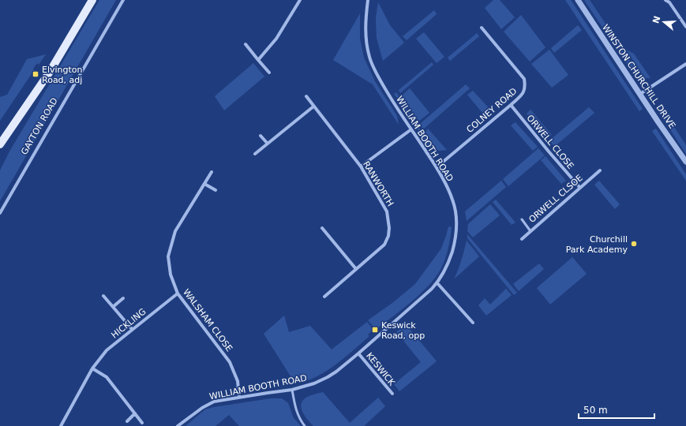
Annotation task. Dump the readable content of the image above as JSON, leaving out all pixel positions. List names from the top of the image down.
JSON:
{
  "streets": {
    "street": [
      "WINSTON CHURCHILL DRIVE",
      "COLNEY ROAD",
      "GAYTON ROAD",
      "WILLIAM BOOTH ROAD",
      "ORWELL CLOSE",
      "RANWORTH",
      "ORWELL CLSOE",
      "WALSHAM CLOSE",
      "HICKLING",
      "KESWICK"
    ]
  },
  "crossings": [
    ["COLNEY ROAD", "WILLIAM BOOTH ROAD"],
    ["COLNEY ROAD", "ORWELL CLOSE"],
    ["WILLIAM BOOTH ROAD", "WALSHAM CLOSE"],
    ["WILLIAM BOOTH ROAD", "KESWICK"],
    ["ORWELL CLOSE", "ORWELL CLSOE"],
    ["WALSHAM CLOSE", "HICKLING"]
  ],
  "places": {
    "transit": ["Elvington Road, adj", "Keswick Road, opp"],
    "other": ["Churchill Park Academy"]
  },
  "scale_bar": "50 m",
  "north": "left"
}
